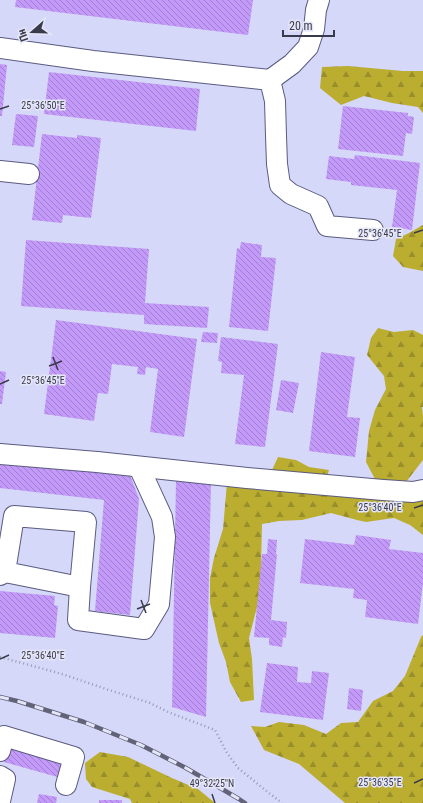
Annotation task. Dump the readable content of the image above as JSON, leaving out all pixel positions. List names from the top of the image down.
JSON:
{
  "scale_bar": "20 m",
  "north": "left",
  "coordinates": [
    "25°36'50\"E",
    "25°36'45\"E",
    "25°36'40\"E",
    "25°36'35\"E",
    "49°32'25\"N"
  ]
}
